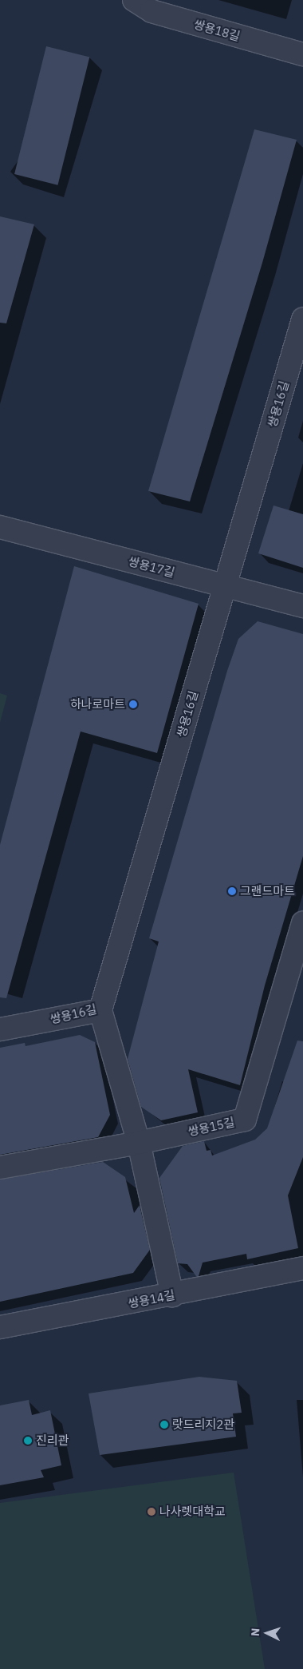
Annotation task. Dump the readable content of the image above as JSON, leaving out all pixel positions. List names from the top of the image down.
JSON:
{
  "streets": {
    "street": [
      "쌍용18길",
      "쌍용16길",
      "쌍용17길",
      "쌍용15길",
      "쌍용14길"
    ]
  },
  "crossings": [
    ["쌍용16길", "쌍용17길"]
  ],
  "places": [
    "하나로마트",
    "그랜드마트",
    "랏드리지2관",
    "진리관",
    "나사렛대학교"
  ],
  "north": "left"
}
